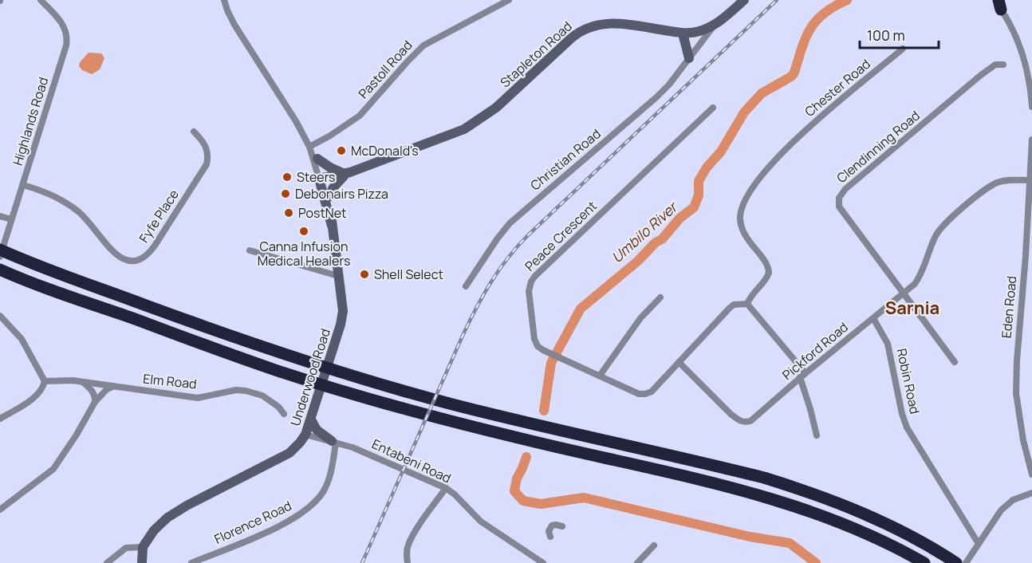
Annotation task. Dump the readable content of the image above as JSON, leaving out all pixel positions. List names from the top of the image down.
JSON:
{
  "streets": {
    "main road": ["Stapleton Road", "Underwood Road"],
    "street": [
      "Pastoll Road",
      "Chester Road",
      "Highlands Road",
      "Clendinning Road",
      "Christian Road",
      "Fyfe Place",
      "Peace Crescent",
      "Eden Road",
      "Pickford Road",
      "Elm Road",
      "Robin Road",
      "Entabeni Road",
      "Florence Road"
    ]
  },
  "crossings": [
    ["Stapleton Road", "Christian Road"],
    ["Stapleton Road", "Underwood Road"],
    ["Pastoll Road", "Underwood Road"],
    ["Highlands Road", "Fyfe Place"],
    ["Clendinning Road", "Pickford Road"],
    ["Peace Crescent", "Pickford Road"],
    ["Eden Road", "Pickford Road"],
    ["Pickford Road", "Robin Road"],
    ["Underwood Road", "Entabeni Road"],
    ["Entabeni Road", "Florence Road"]
  ],
  "districts": ["Sarnia"],
  "water": ["Umbilo River"],
  "places": [
    "McDonald's",
    "Steers",
    "Debonairs Pizza",
    "PostNet",
    "Canna Infusion Medical Healers",
    "Shell Select"
  ],
  "scale_bar": "100 m"
}
